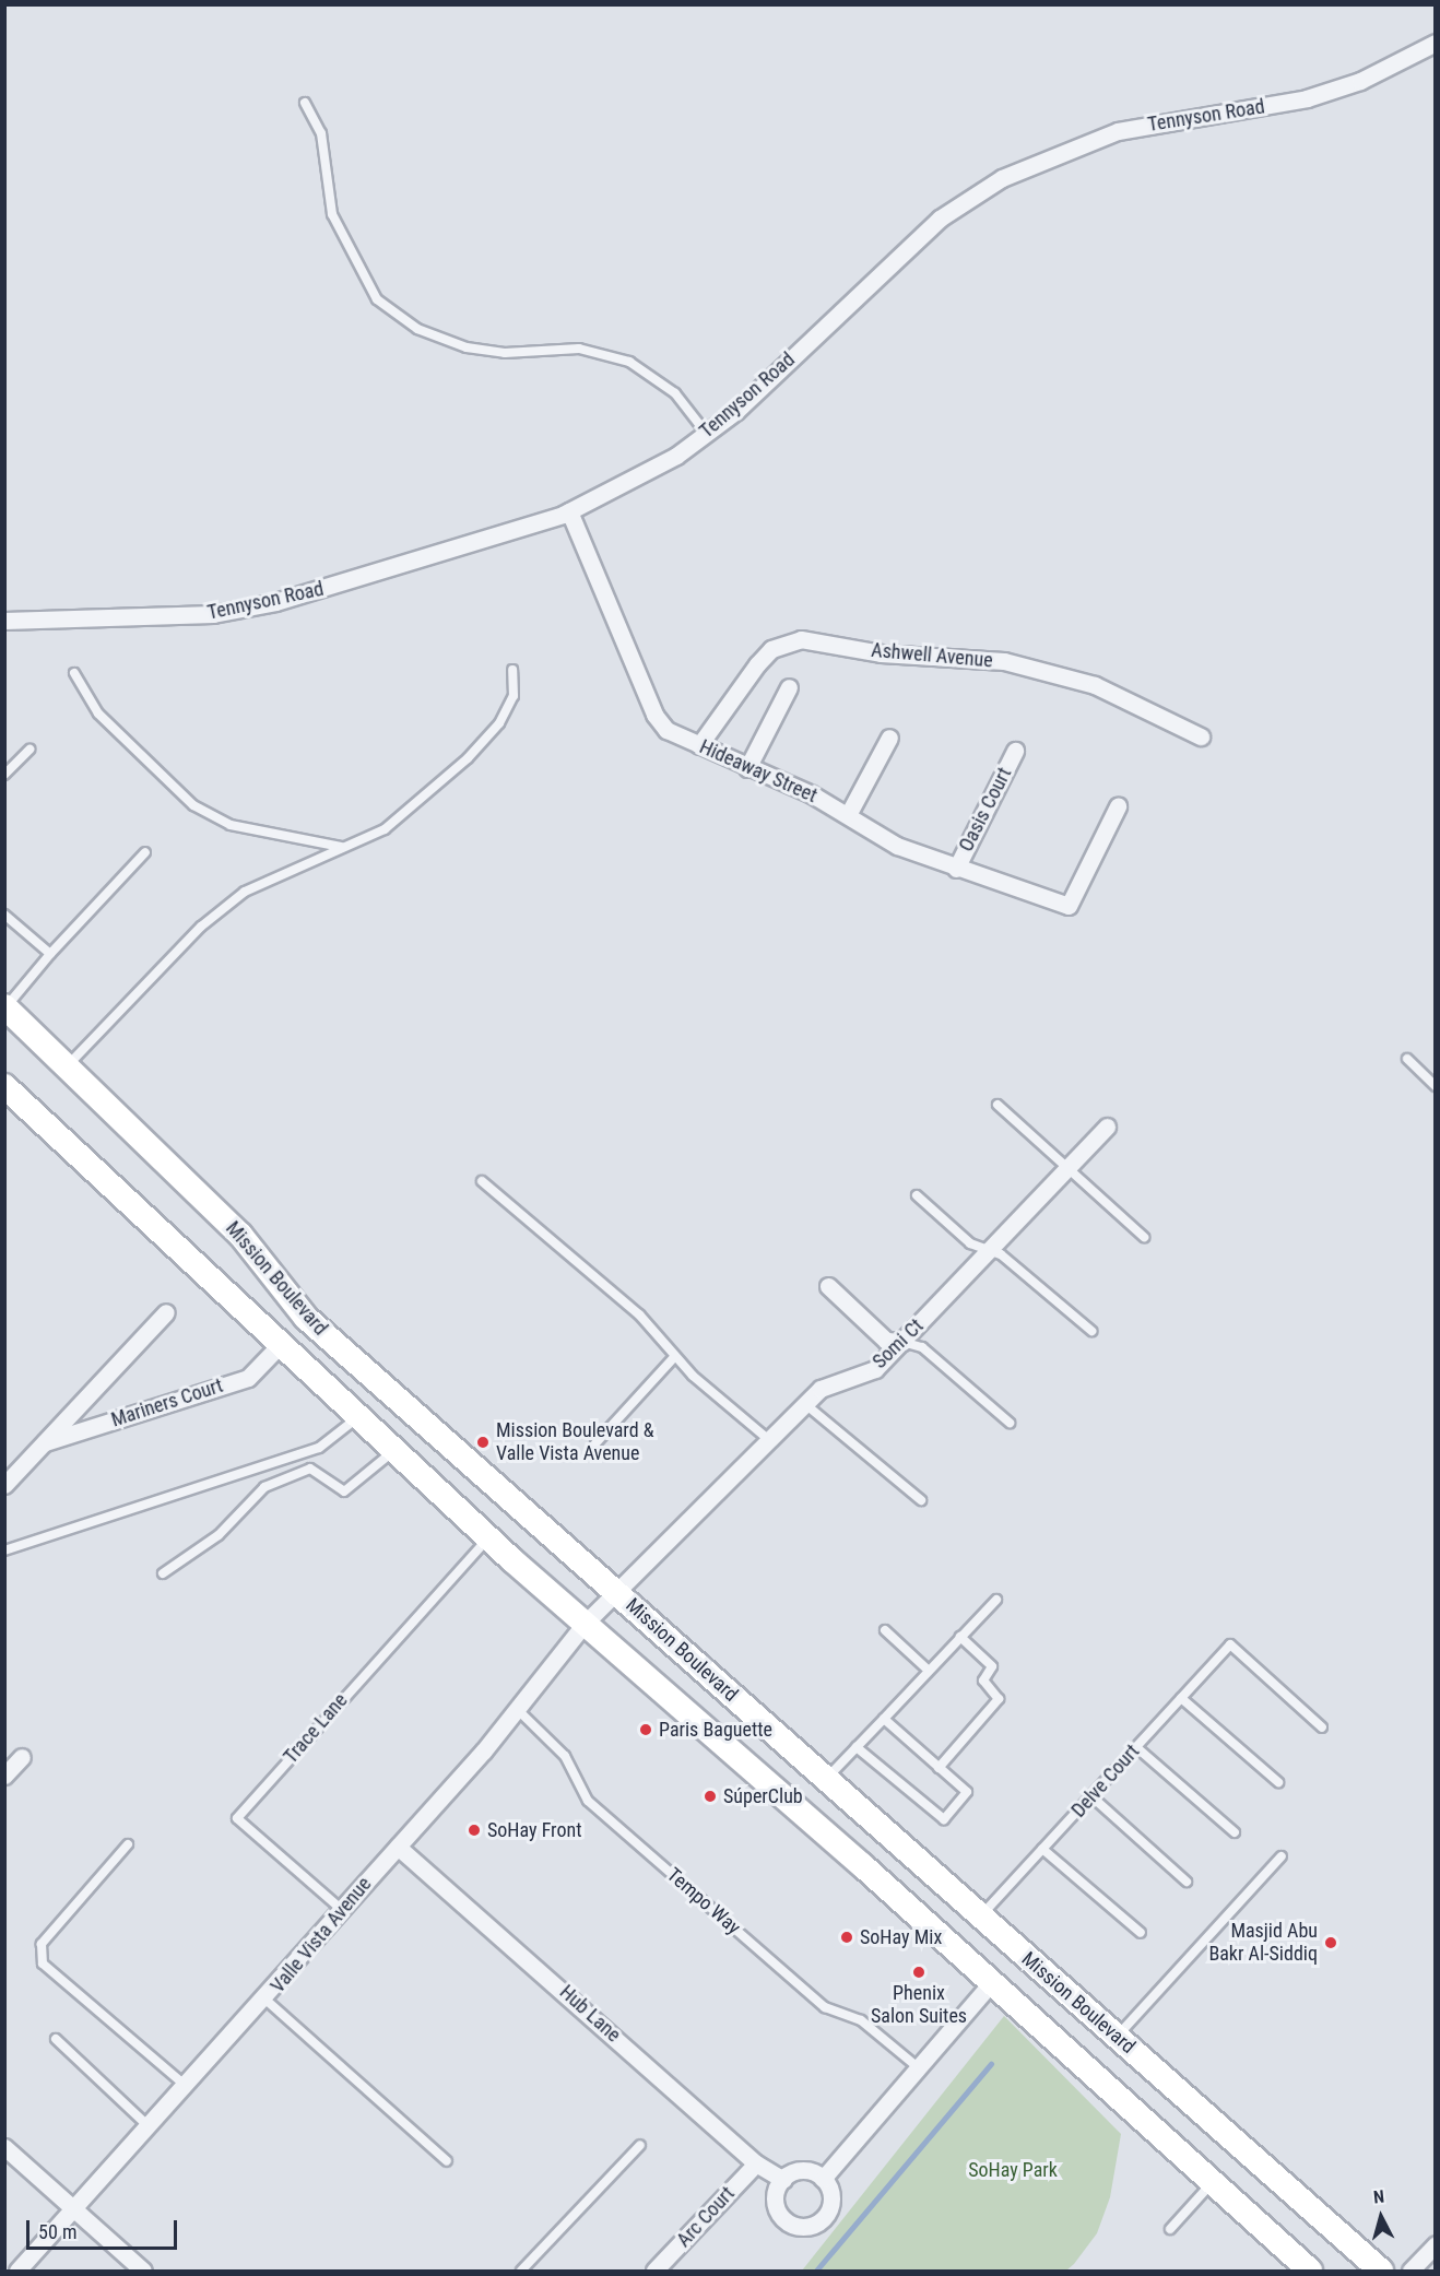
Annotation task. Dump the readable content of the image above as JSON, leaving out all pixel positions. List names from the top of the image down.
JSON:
{
  "streets": {
    "main road": ["Mission Boulevard"],
    "street": [
      "Tennyson Road",
      "Ashwell Avenue",
      "Hideaway Street",
      "Oasis Court",
      "Somi Ct",
      "Mariners Court",
      "Valle Vista Avenue",
      "Hub Lane",
      "Arc Court"
    ],
    "lane": ["Trace Lane", "Delve Court", "Tempo Way"]
  },
  "crossings": [
    ["Tennyson Road", "Hideaway Street"],
    ["Ashwell Avenue", "Hideaway Street"],
    ["Hideaway Street", "Oasis Court"],
    ["Mission Boulevard", "Somi Ct"],
    ["Mission Boulevard", "Mariners Court"],
    ["Mission Boulevard", "Trace Lane"],
    ["Mission Boulevard", "Delve Court"],
    ["Mission Boulevard", "Valle Vista Avenue"],
    ["Somi Ct", "Valle Vista Avenue"],
    ["Trace Lane", "Valle Vista Avenue"],
    ["Tempo Way", "Valle Vista Avenue"],
    ["Valle Vista Avenue", "Hub Lane"],
    ["Hub Lane", "Arc Court"]
  ],
  "parks": ["SoHay Park"],
  "places": [
    "Mission Boulevard & Valle Vista Avenue",
    "Paris Baguette",
    "SúperClub",
    "SoHay Front",
    "SoHay Mix",
    "Masjid Abu Bakr Al-Siddiq",
    "Phenix Salon Suites"
  ],
  "scale_bar": "50 m",
  "north": "top"
}
